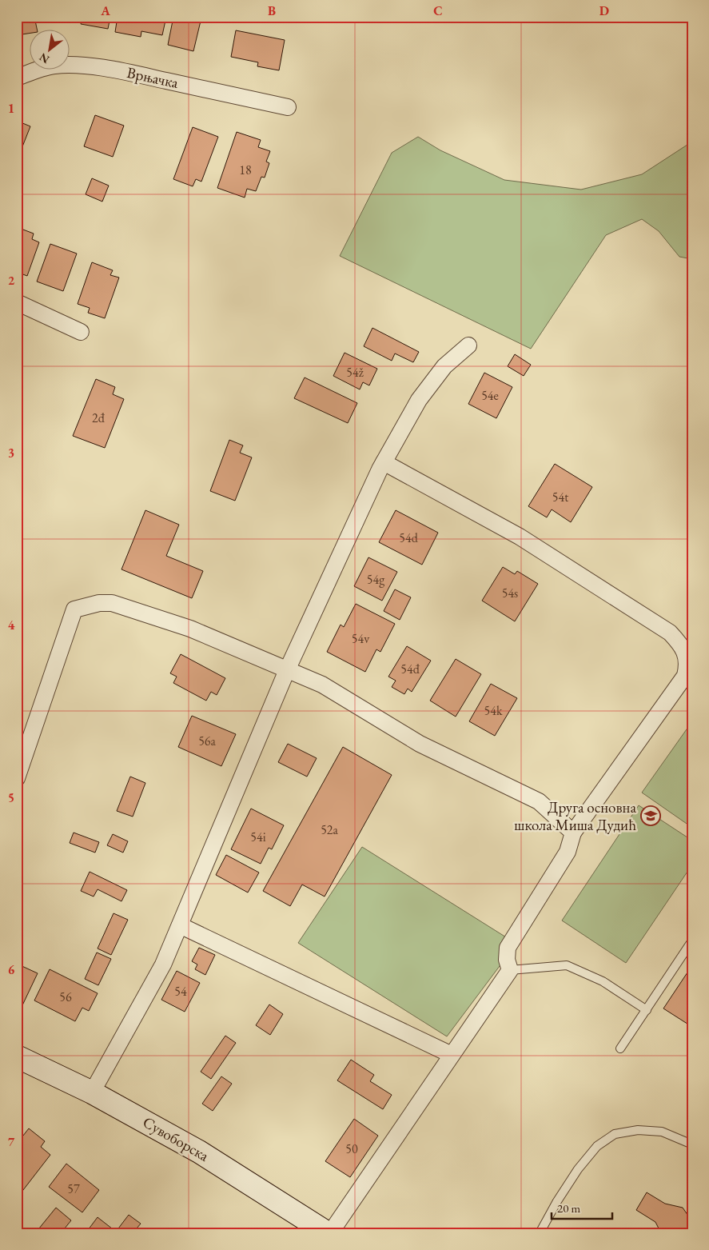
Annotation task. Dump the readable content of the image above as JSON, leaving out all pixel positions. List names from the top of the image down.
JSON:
{
  "streets": {
    "main road": ["Сувоборска"],
    "street": ["Врњачка"]
  },
  "places": {
    "school or university": ["Друга основна школа Миша Дудић"]
  },
  "house_numbers": [
    "18",
    "54ž",
    "54e",
    "2đ",
    "54t",
    "54d",
    "54g",
    "54s",
    "54v",
    "54đ",
    "54k",
    "56a",
    "52a",
    "54i",
    "54",
    "56",
    "50",
    "57"
  ],
  "scale_bar": "20 m",
  "north": "bottom left",
  "grid": {
    "columns": [
      "A",
      "B",
      "C",
      "D"
    ],
    "rows": [
      "1",
      "2",
      "3",
      "4",
      "5",
      "6",
      "7"
    ]
  }
}
